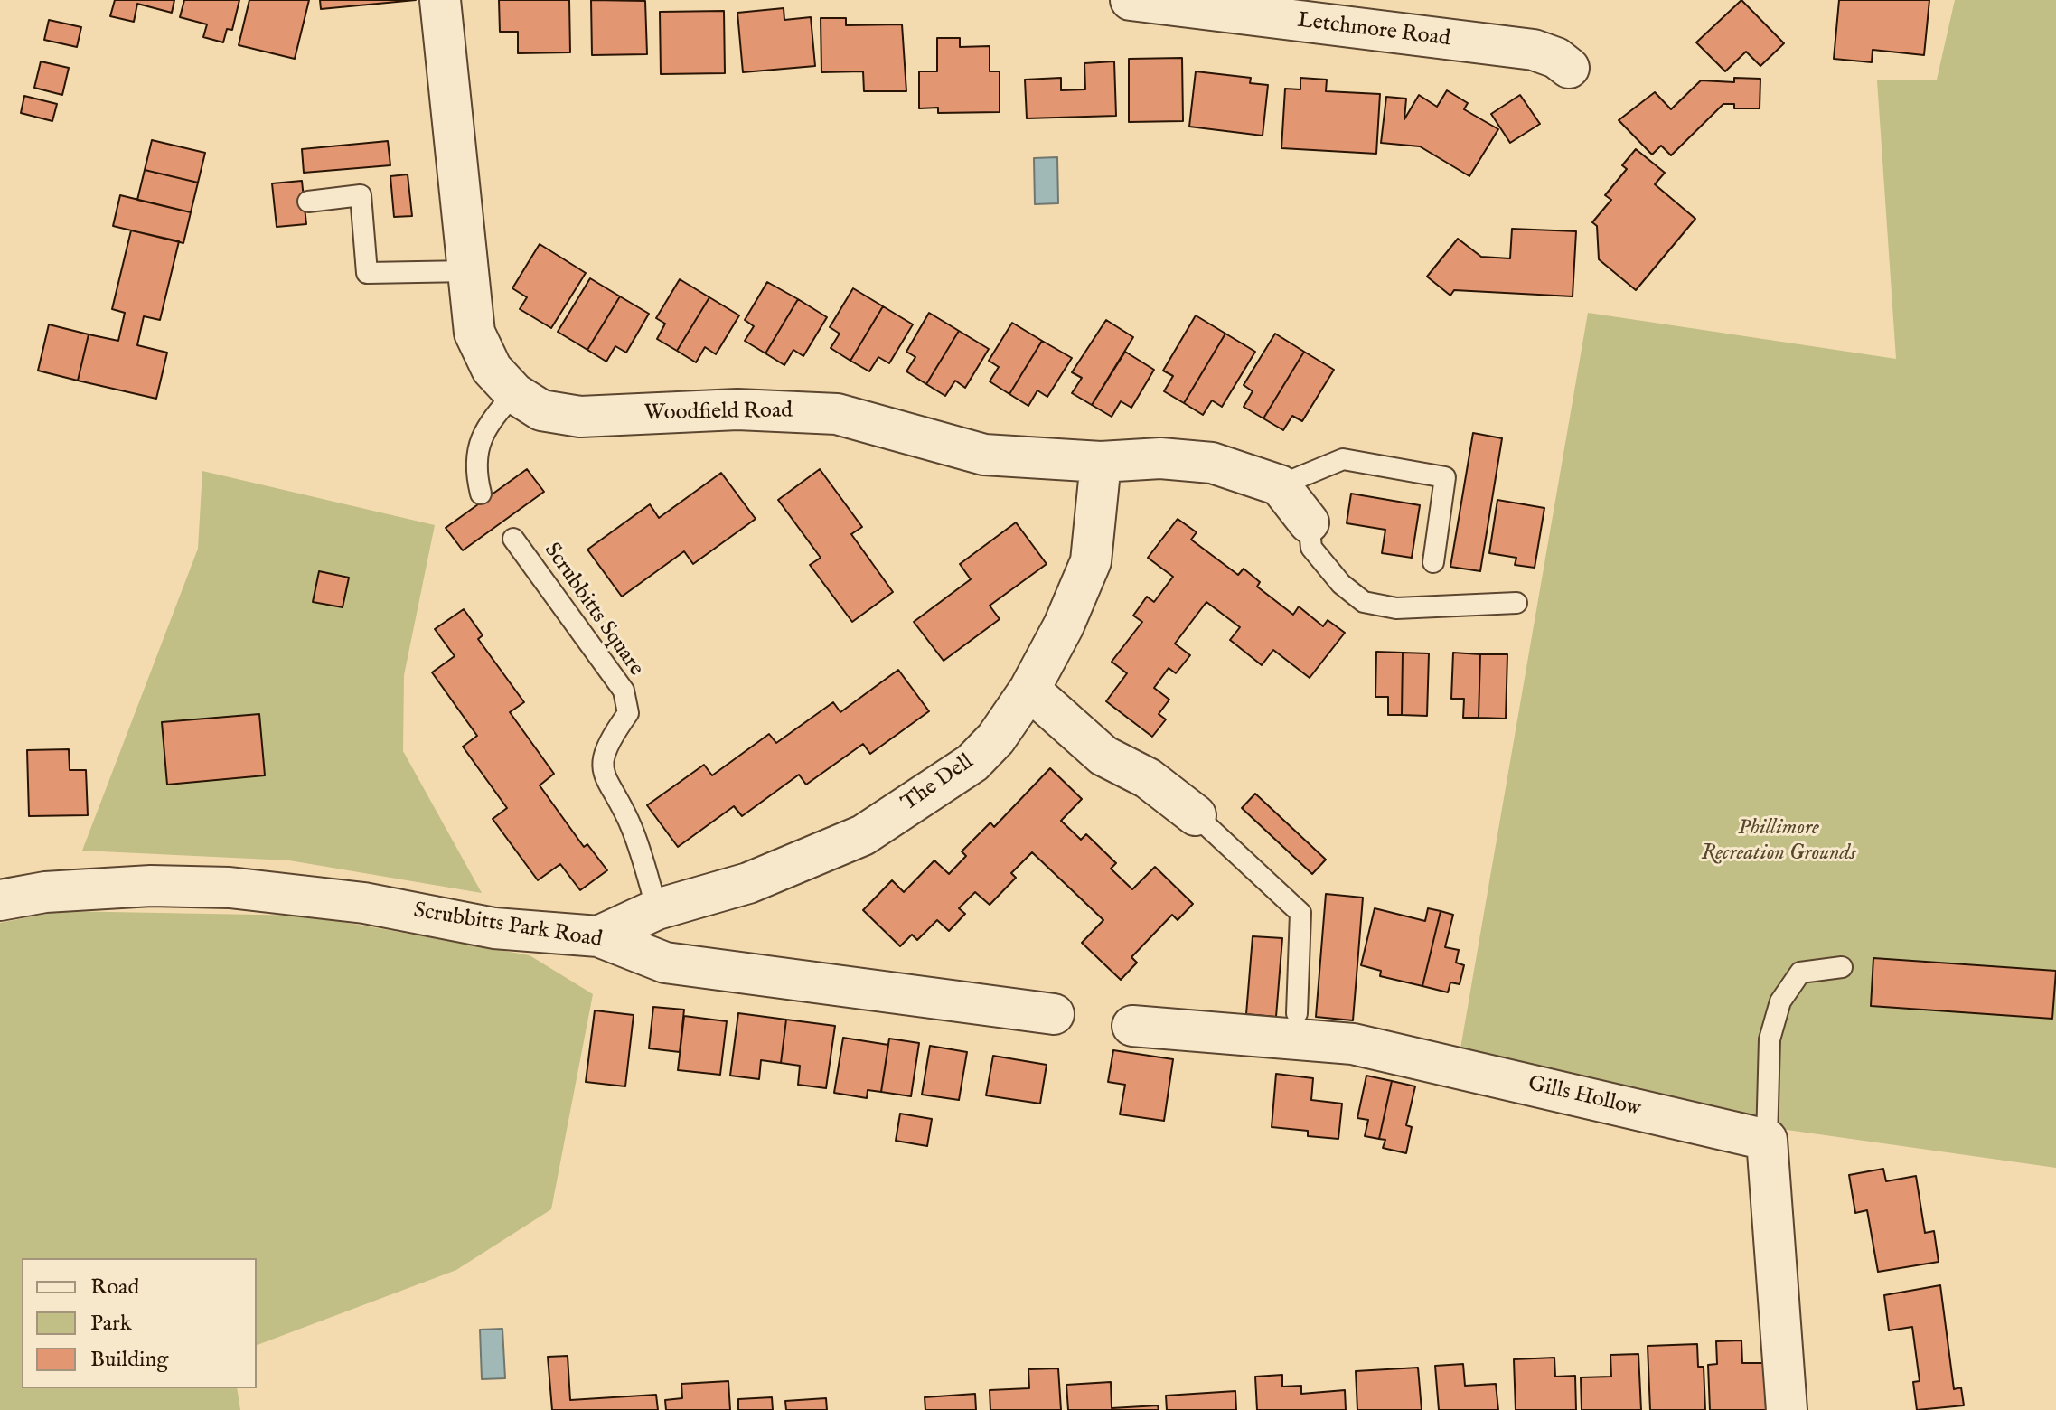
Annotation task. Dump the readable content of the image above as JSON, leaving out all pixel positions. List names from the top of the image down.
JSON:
{
  "streets": {
    "street": [
      "Letchmore Road",
      "Woodfield Road",
      "The Dell",
      "Scrubbitts Park Road",
      "Gills Hollow"
    ],
    "lane": ["Scrubbitts Square"]
  },
  "crossings": [
    ["Woodfield Road", "The Dell"],
    ["Scrubbitts Square", "The Dell"],
    ["The Dell", "Scrubbitts Park Road"]
  ],
  "parks": ["Phillimore Recreation Grounds"],
  "legend": ["Road", "Park", "Building"]
}
